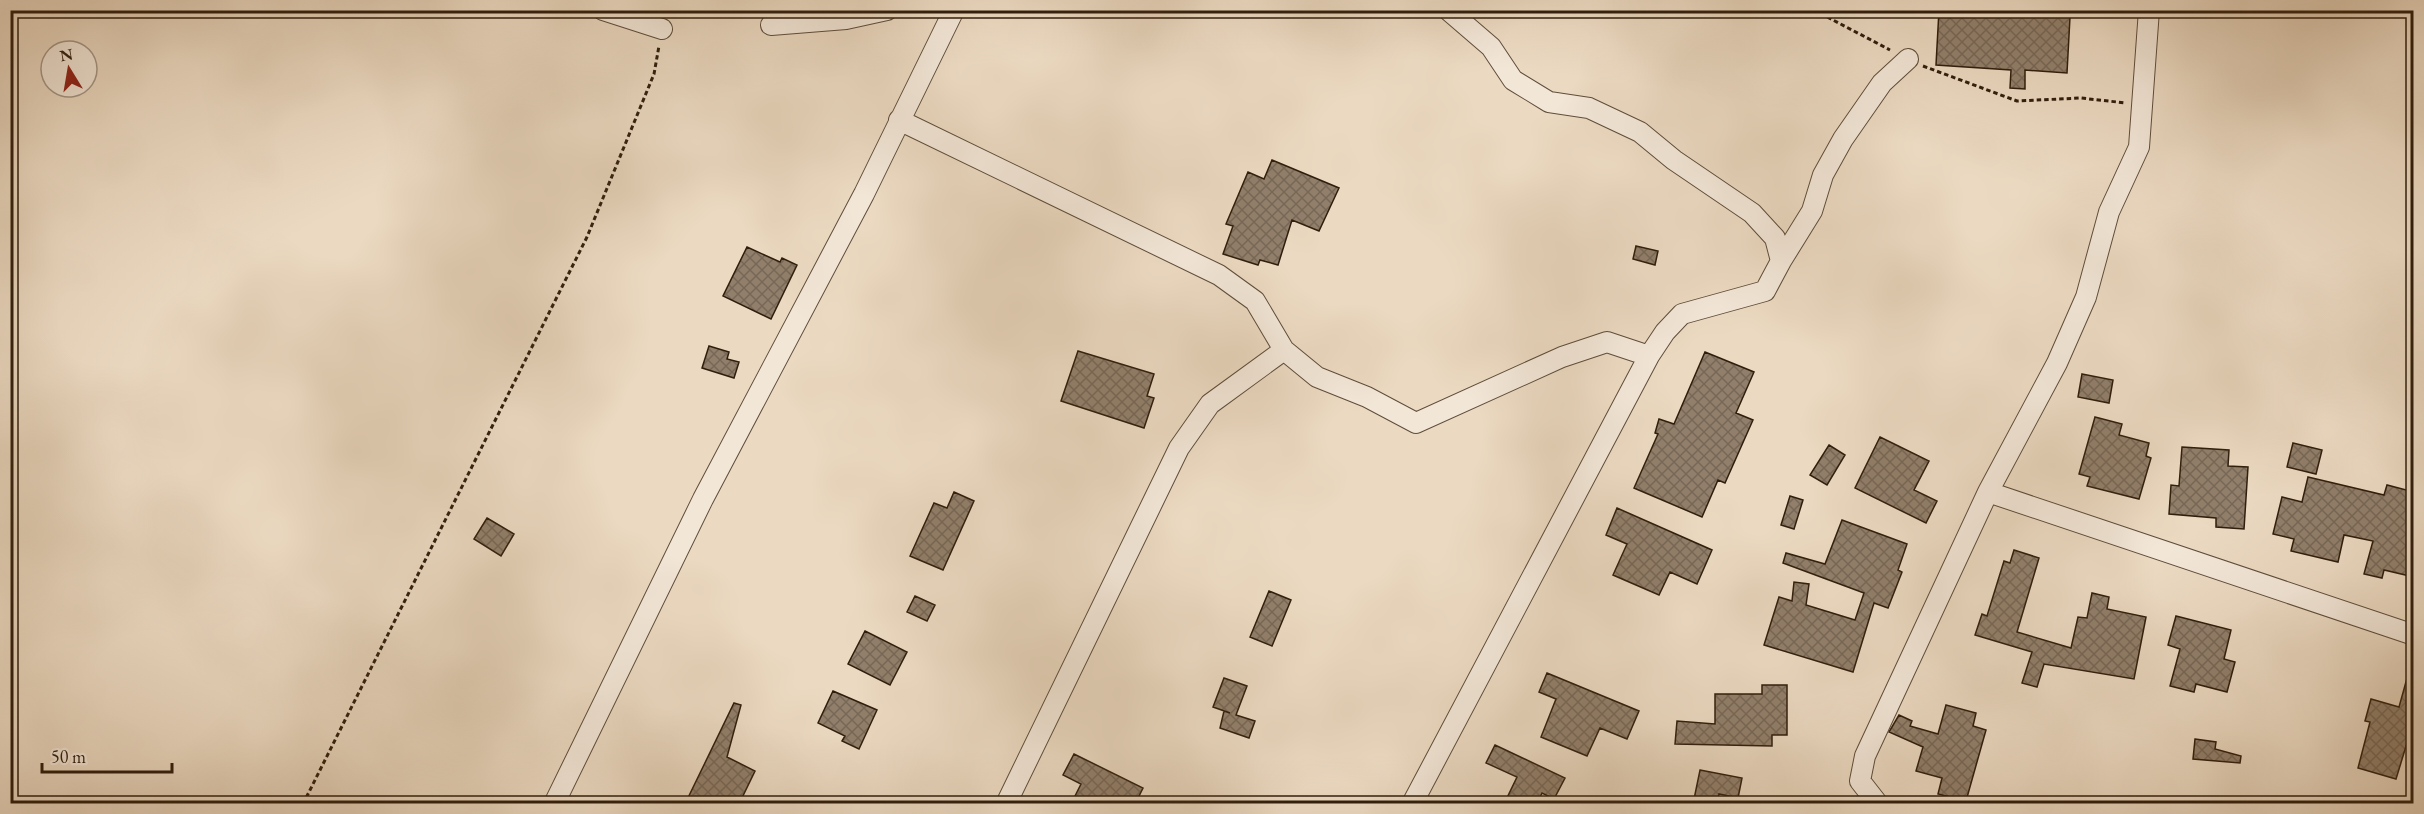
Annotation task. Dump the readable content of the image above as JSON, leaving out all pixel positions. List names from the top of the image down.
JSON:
{
  "scale_bar": "50 m",
  "north": "top"
}
